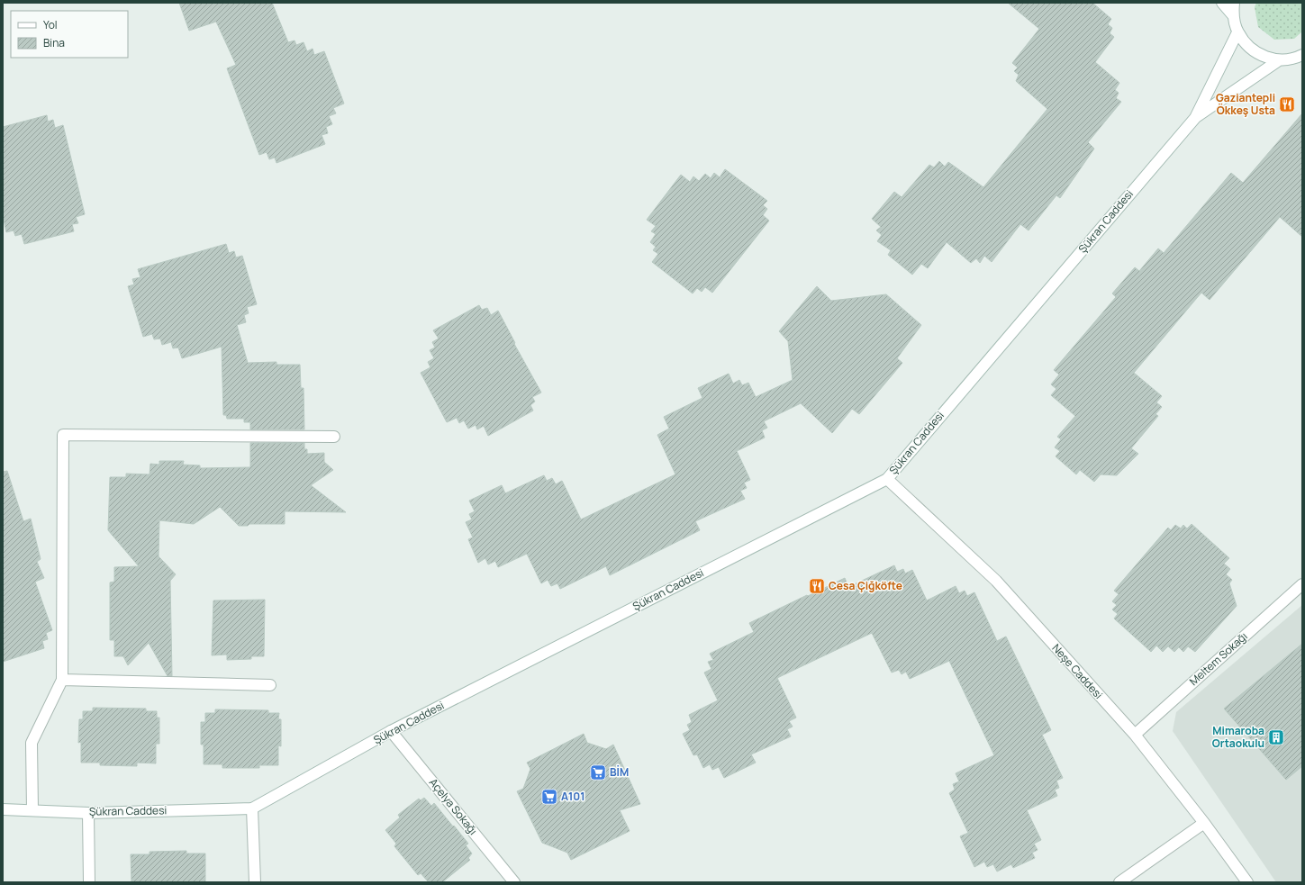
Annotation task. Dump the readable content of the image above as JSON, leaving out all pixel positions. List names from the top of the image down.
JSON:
{
  "streets": {
    "street": [
      "Şükran Caddesi",
      "Meltem Sokağı",
      "Neşe Caddesi",
      "Açelya Sokağı"
    ]
  },
  "crossings": [
    ["Şükran Caddesi", "Neşe Caddesi"],
    ["Şükran Caddesi", "Açelya Sokağı"],
    ["Meltem Sokağı", "Neşe Caddesi"]
  ],
  "places": {
    "restaurant": ["Gaziantepli Ökkeş Usta", "Cesa Çiğköfte"],
    "building": ["Mimaroba Ortaokulu"],
    "supermarket": ["BİM", "A101"]
  },
  "legend": ["Yol", "Bina"]
}
